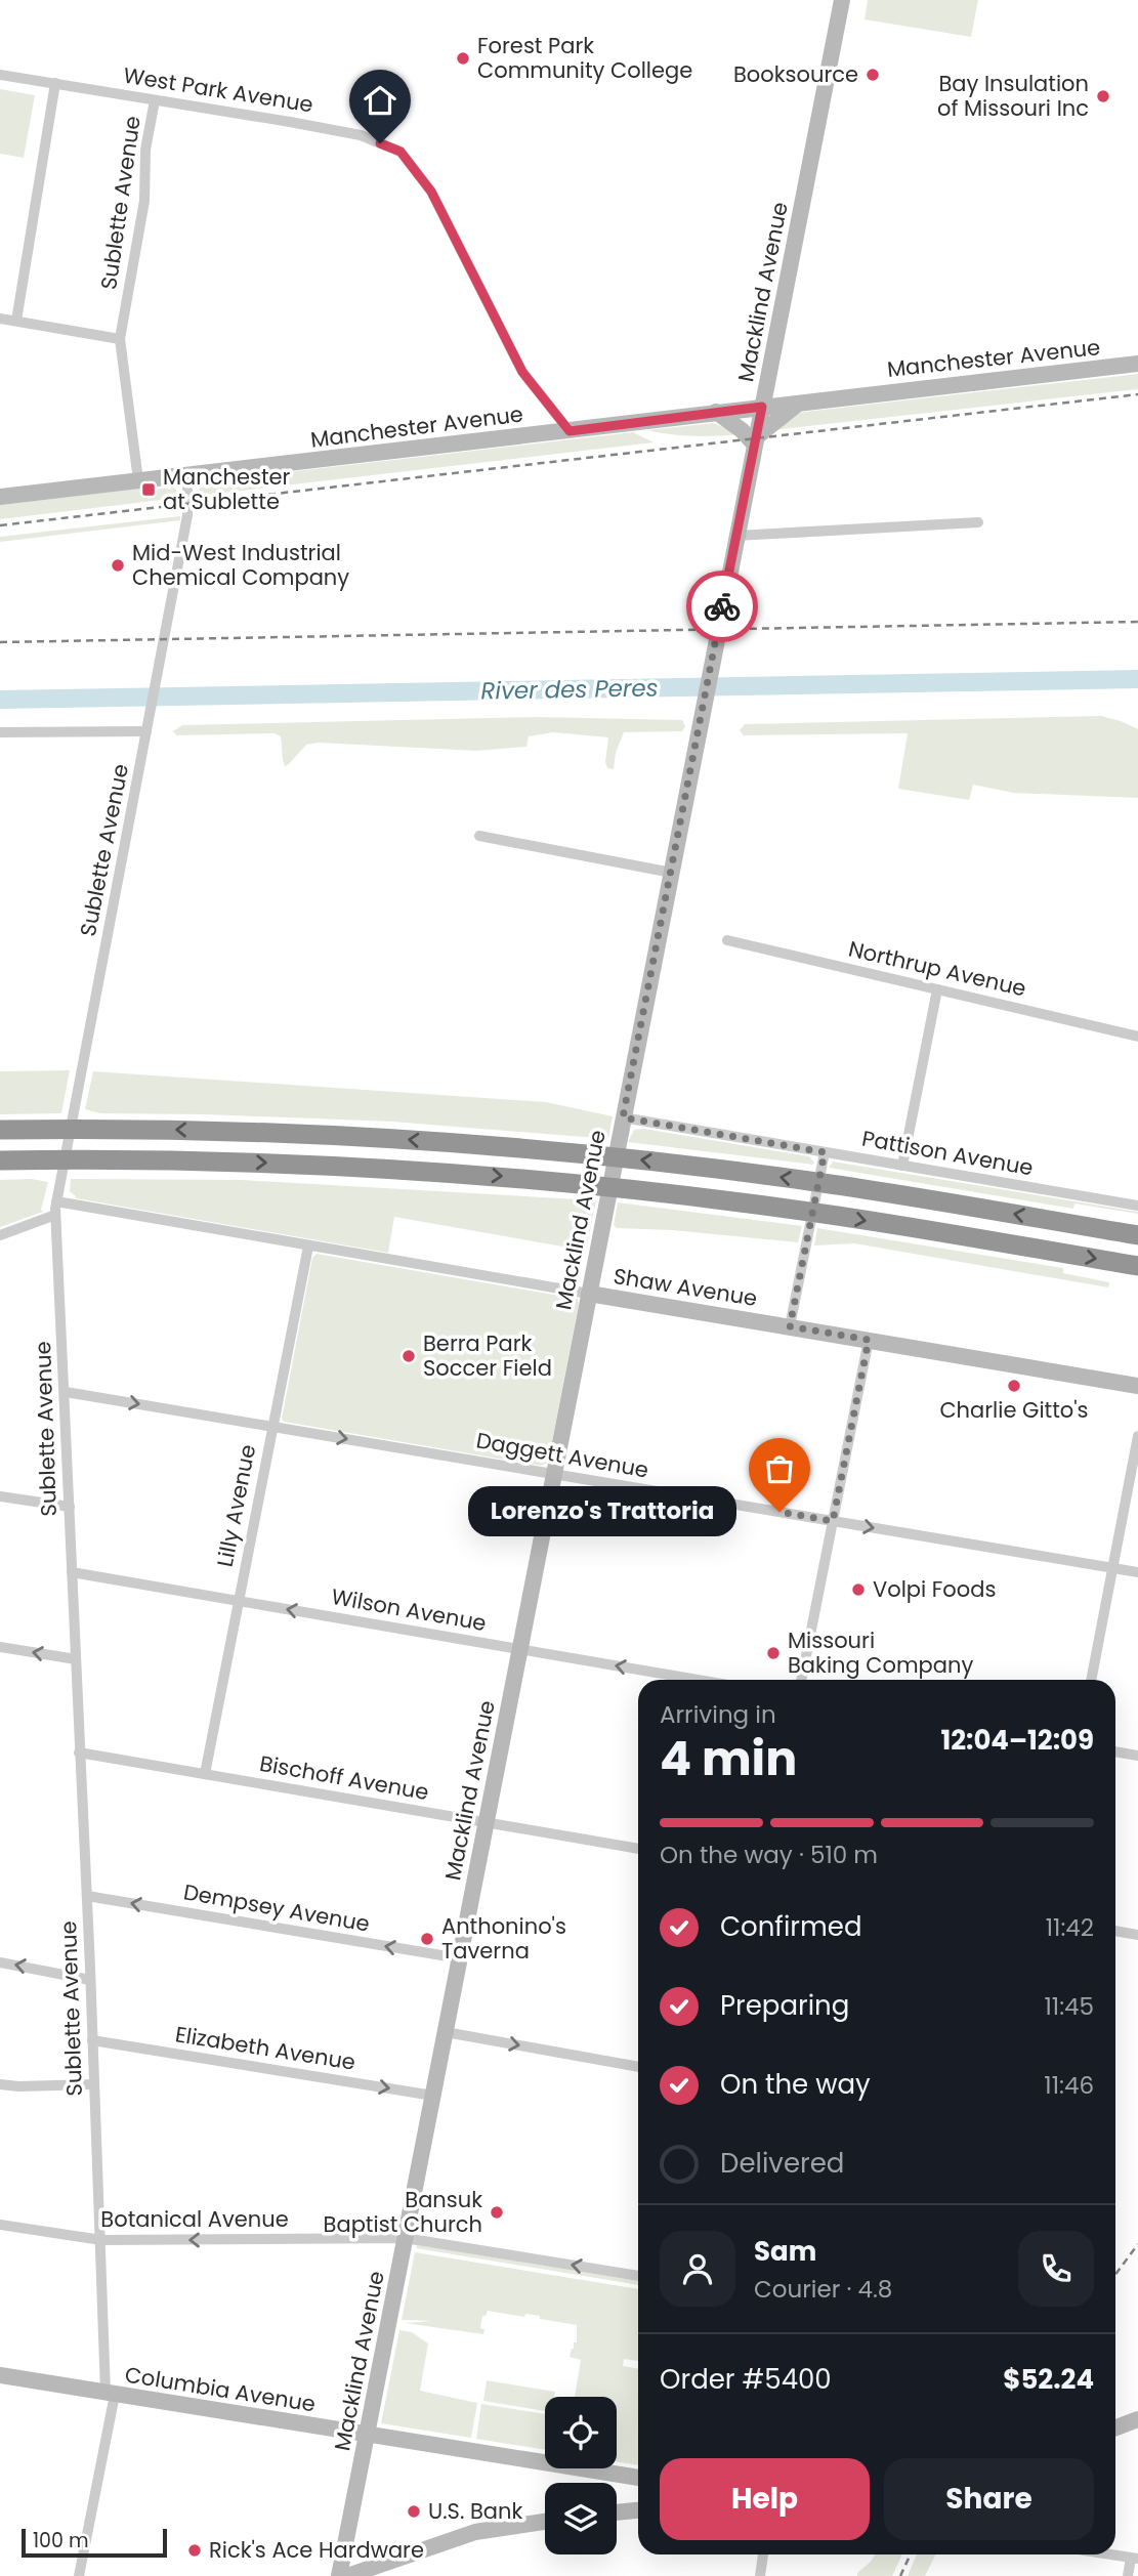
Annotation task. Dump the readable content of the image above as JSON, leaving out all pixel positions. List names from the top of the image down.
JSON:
{
  "streets": {
    "street": [
      "West Park Avenue",
      "Sublette Avenue",
      "Macklind Avenue",
      "Manchester Avenue",
      "Northrup Avenue",
      "Pattison Avenue",
      "Shaw Avenue",
      "Daggett Avenue",
      "Lilly Avenue",
      "Wilson Avenue",
      "Bischoff Avenue",
      "Dempsey Avenue",
      "Elizabeth Avenue",
      "Botanical Avenue",
      "Columbia Avenue"
    ]
  },
  "crossings": [
    ["West Park Avenue", "Sublette Avenue"],
    ["West Park Avenue", "Manchester Avenue"],
    ["Sublette Avenue", "Manchester Avenue"],
    ["Sublette Avenue", "Shaw Avenue"],
    ["Sublette Avenue", "Daggett Avenue"],
    ["Sublette Avenue", "Wilson Avenue"],
    ["Sublette Avenue", "Bischoff Avenue"],
    ["Sublette Avenue", "Dempsey Avenue"],
    ["Sublette Avenue", "Elizabeth Avenue"],
    ["Sublette Avenue", "Botanical Avenue"],
    ["Sublette Avenue", "Columbia Avenue"],
    ["Macklind Avenue", "Manchester Avenue"],
    ["Macklind Avenue", "Pattison Avenue"],
    ["Macklind Avenue", "Shaw Avenue"],
    ["Macklind Avenue", "Daggett Avenue"],
    ["Macklind Avenue", "Wilson Avenue"],
    ["Macklind Avenue", "Bischoff Avenue"],
    ["Macklind Avenue", "Dempsey Avenue"],
    ["Macklind Avenue", "Elizabeth Avenue"],
    ["Macklind Avenue", "Botanical Avenue"],
    ["Macklind Avenue", "Columbia Avenue"],
    ["Shaw Avenue", "Lilly Avenue"],
    ["Daggett Avenue", "Lilly Avenue"],
    ["Lilly Avenue", "Wilson Avenue"],
    ["Lilly Avenue", "Bischoff Avenue"]
  ],
  "one_way": [
    "Daggett Avenue",
    "Wilson Avenue",
    "Dempsey Avenue",
    "Elizabeth Avenue",
    "Botanical Avenue"
  ],
  "water": ["River des Peres"],
  "places": {
    "other": [
      "Forest Park Community College",
      "Booksource",
      "Bay Insulation of Missouri Inc",
      "Mid-West Industrial Chemical Company",
      "Berra Park Soccer Field",
      "Charlie Gitto's",
      "Lorenzo's Trattoria",
      "Volpi Foods",
      "Missouri Baking Company",
      "Anthonino's Taverna",
      "Bansuk Baptist Church",
      "U.S. Bank",
      "Rick's Ace Hardware"
    ],
    "transit": ["Manchester at Sublette"]
  },
  "scale_bar": "100 m",
  "page": {
    "bubble": "Lorenzo's Trattoria",
    "heading": ["4 min", "Arriving in", "12:04–12:09"],
    "panel": [
      "Sam",
      "Courier · 4.8",
      "Order #5400",
      "$52.24"
    ],
    "bar": "On the way · 510 m",
    "list": [
      ["Confirmed", "11:42"],
      ["Preparing", "11:45"],
      ["On the way", "11:46"],
      "Delivered"
    ],
    "buttons": ["Help", "Share"],
    "scale": "100 m"
  }
}
